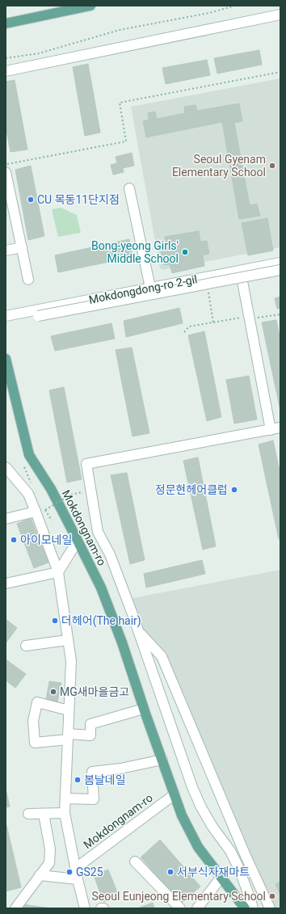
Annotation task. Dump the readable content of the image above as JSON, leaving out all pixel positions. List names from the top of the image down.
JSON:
{
  "streets": {
    "main road": ["Mokdongnam-ro"],
    "street": ["Mokdongdong-ro 2-gil"]
  },
  "places": [
    "Seoul Gyenam Elementary School",
    "CU 목동11단지점",
    "Bong-yeong Girls' Middle School",
    "정문현헤어클럽",
    "아이모네일",
    "더헤어(The hair)",
    "MG새마을금고",
    "봄날네일",
    "GS25",
    "서부식자재마트",
    "Seoul Eunjeong Elementary School"
  ]
}
